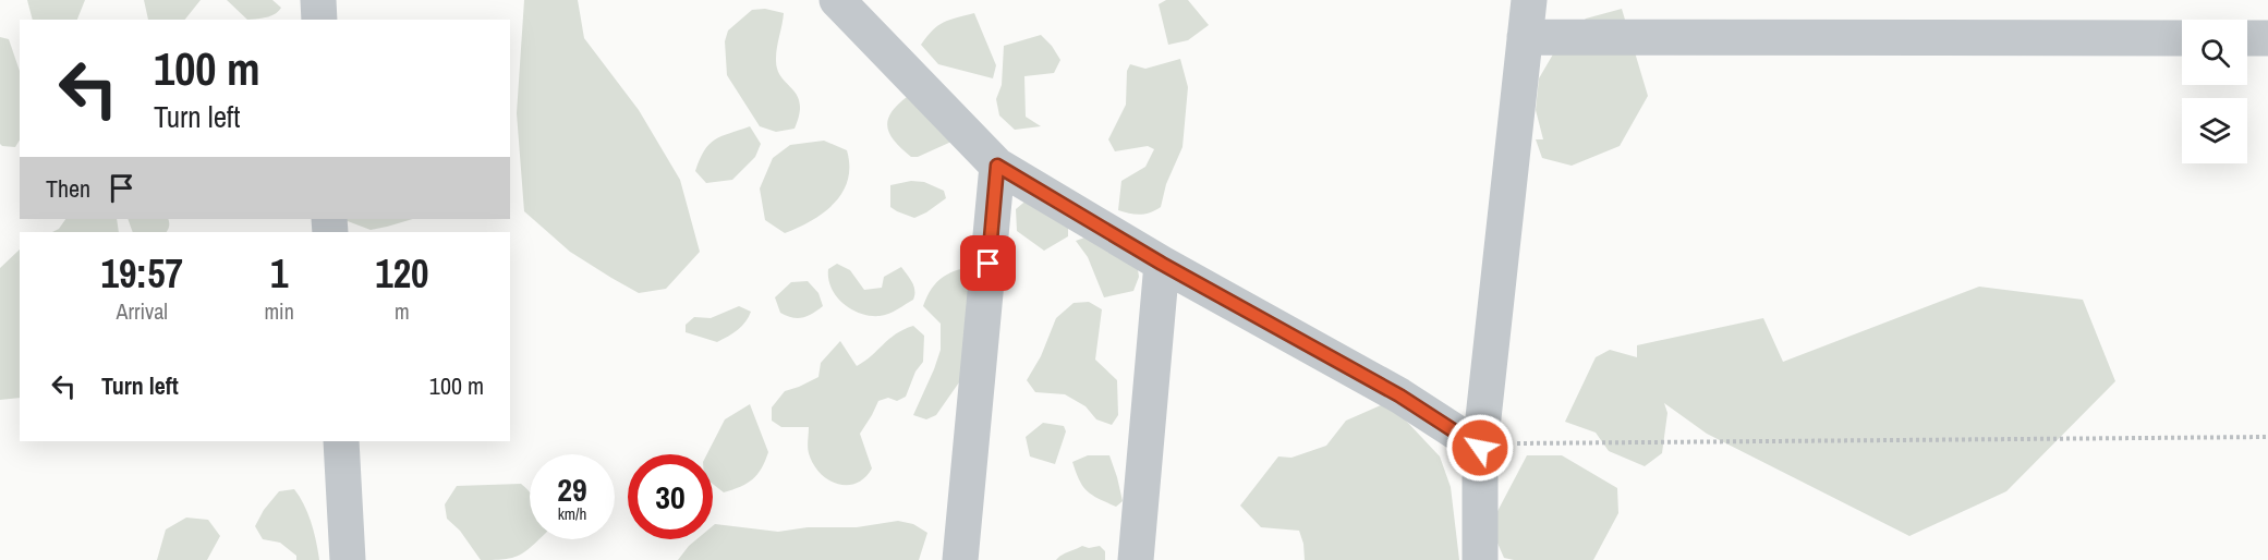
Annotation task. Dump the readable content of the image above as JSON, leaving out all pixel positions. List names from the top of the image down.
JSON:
{
  "page": {
    "turn": ["100 m", "Turn left"],
    "then": "Then",
    "eta": [
      "19:57",
      "Arrival",
      "1",
      "min",
      "120",
      "m"
    ],
    "list": [
      {
        "name": "Turn left",
        "value": "100 m"
      }
    ],
    "speed": "29 km/h",
    "limit": "30"
  }
}
